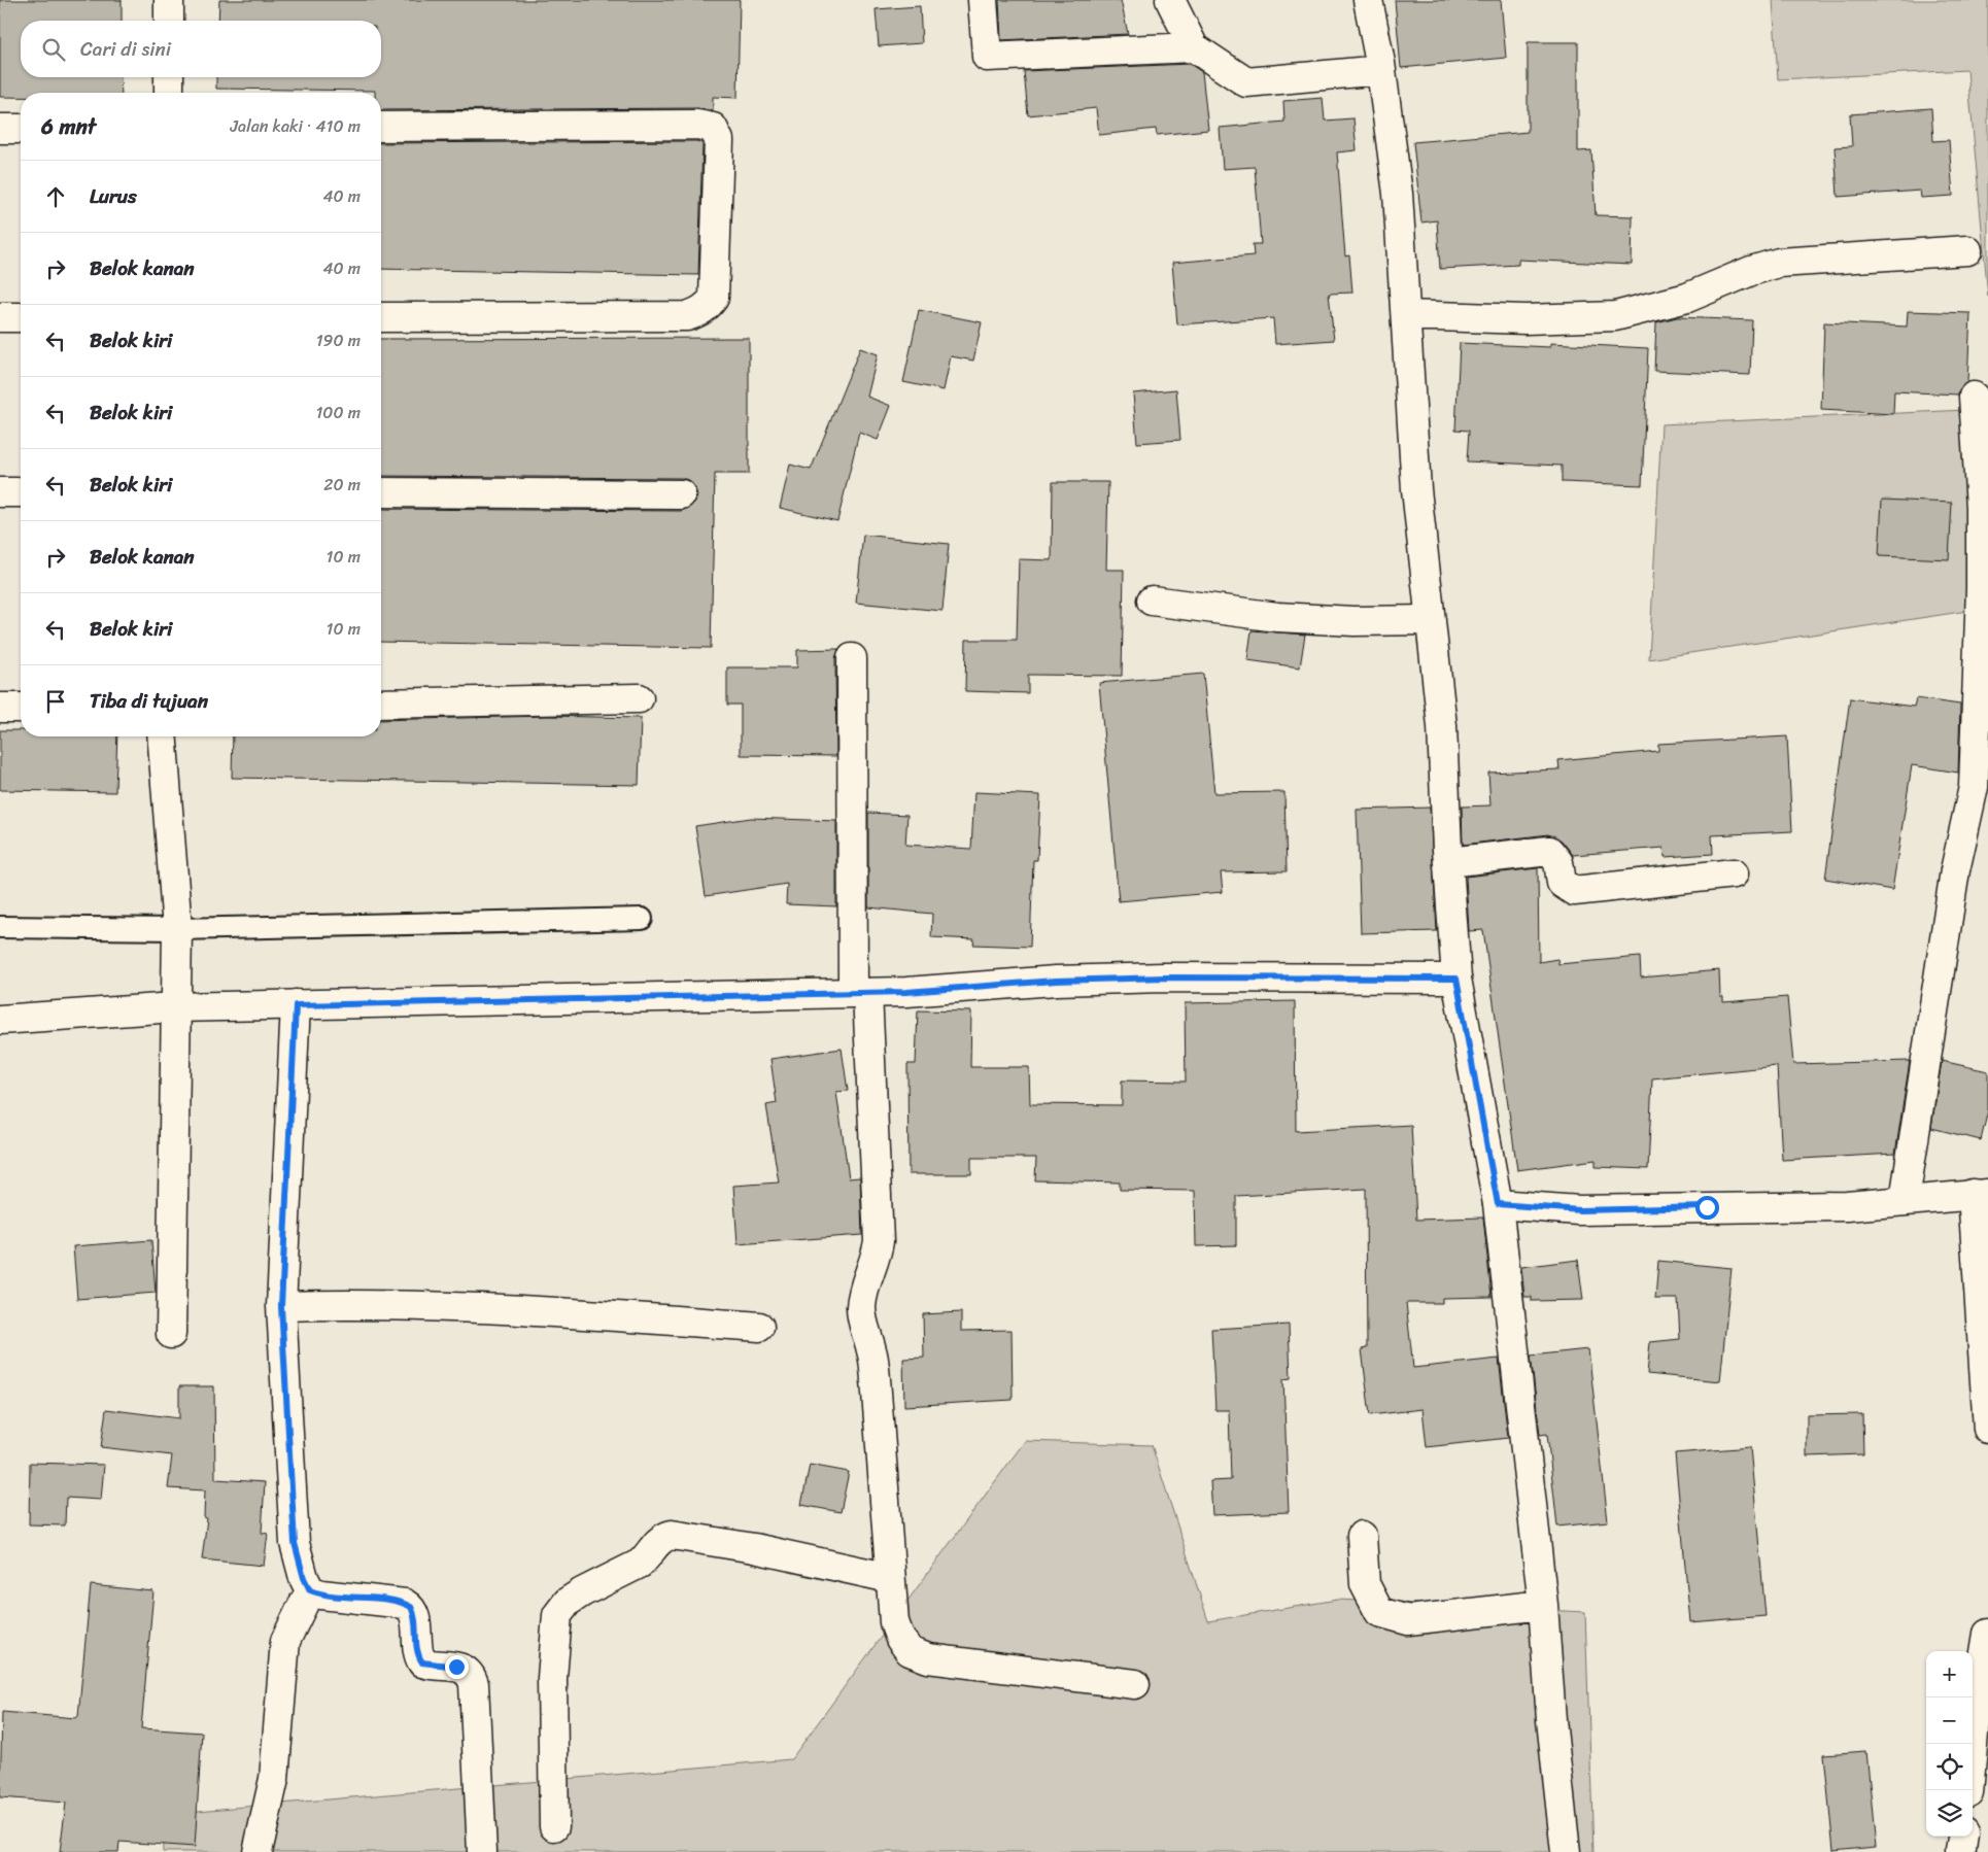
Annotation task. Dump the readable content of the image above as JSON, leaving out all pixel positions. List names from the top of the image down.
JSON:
{
  "page": {
    "search": "Cari di sini",
    "heading": ["6 mnt", "Jalan kaki · 410 m"],
    "list": [
      ["Lurus", "40 m"],
      ["Belok kanan", "40 m"],
      ["Belok kiri", "190 m"],
      ["Belok kiri", "100 m"],
      ["Belok kiri", "20 m"],
      ["Belok kanan", "10 m"],
      ["Belok kiri", "10 m"],
      "Tiba di tujuan"
    ],
    "map_buttons": ["+", "−"]
  }
}
